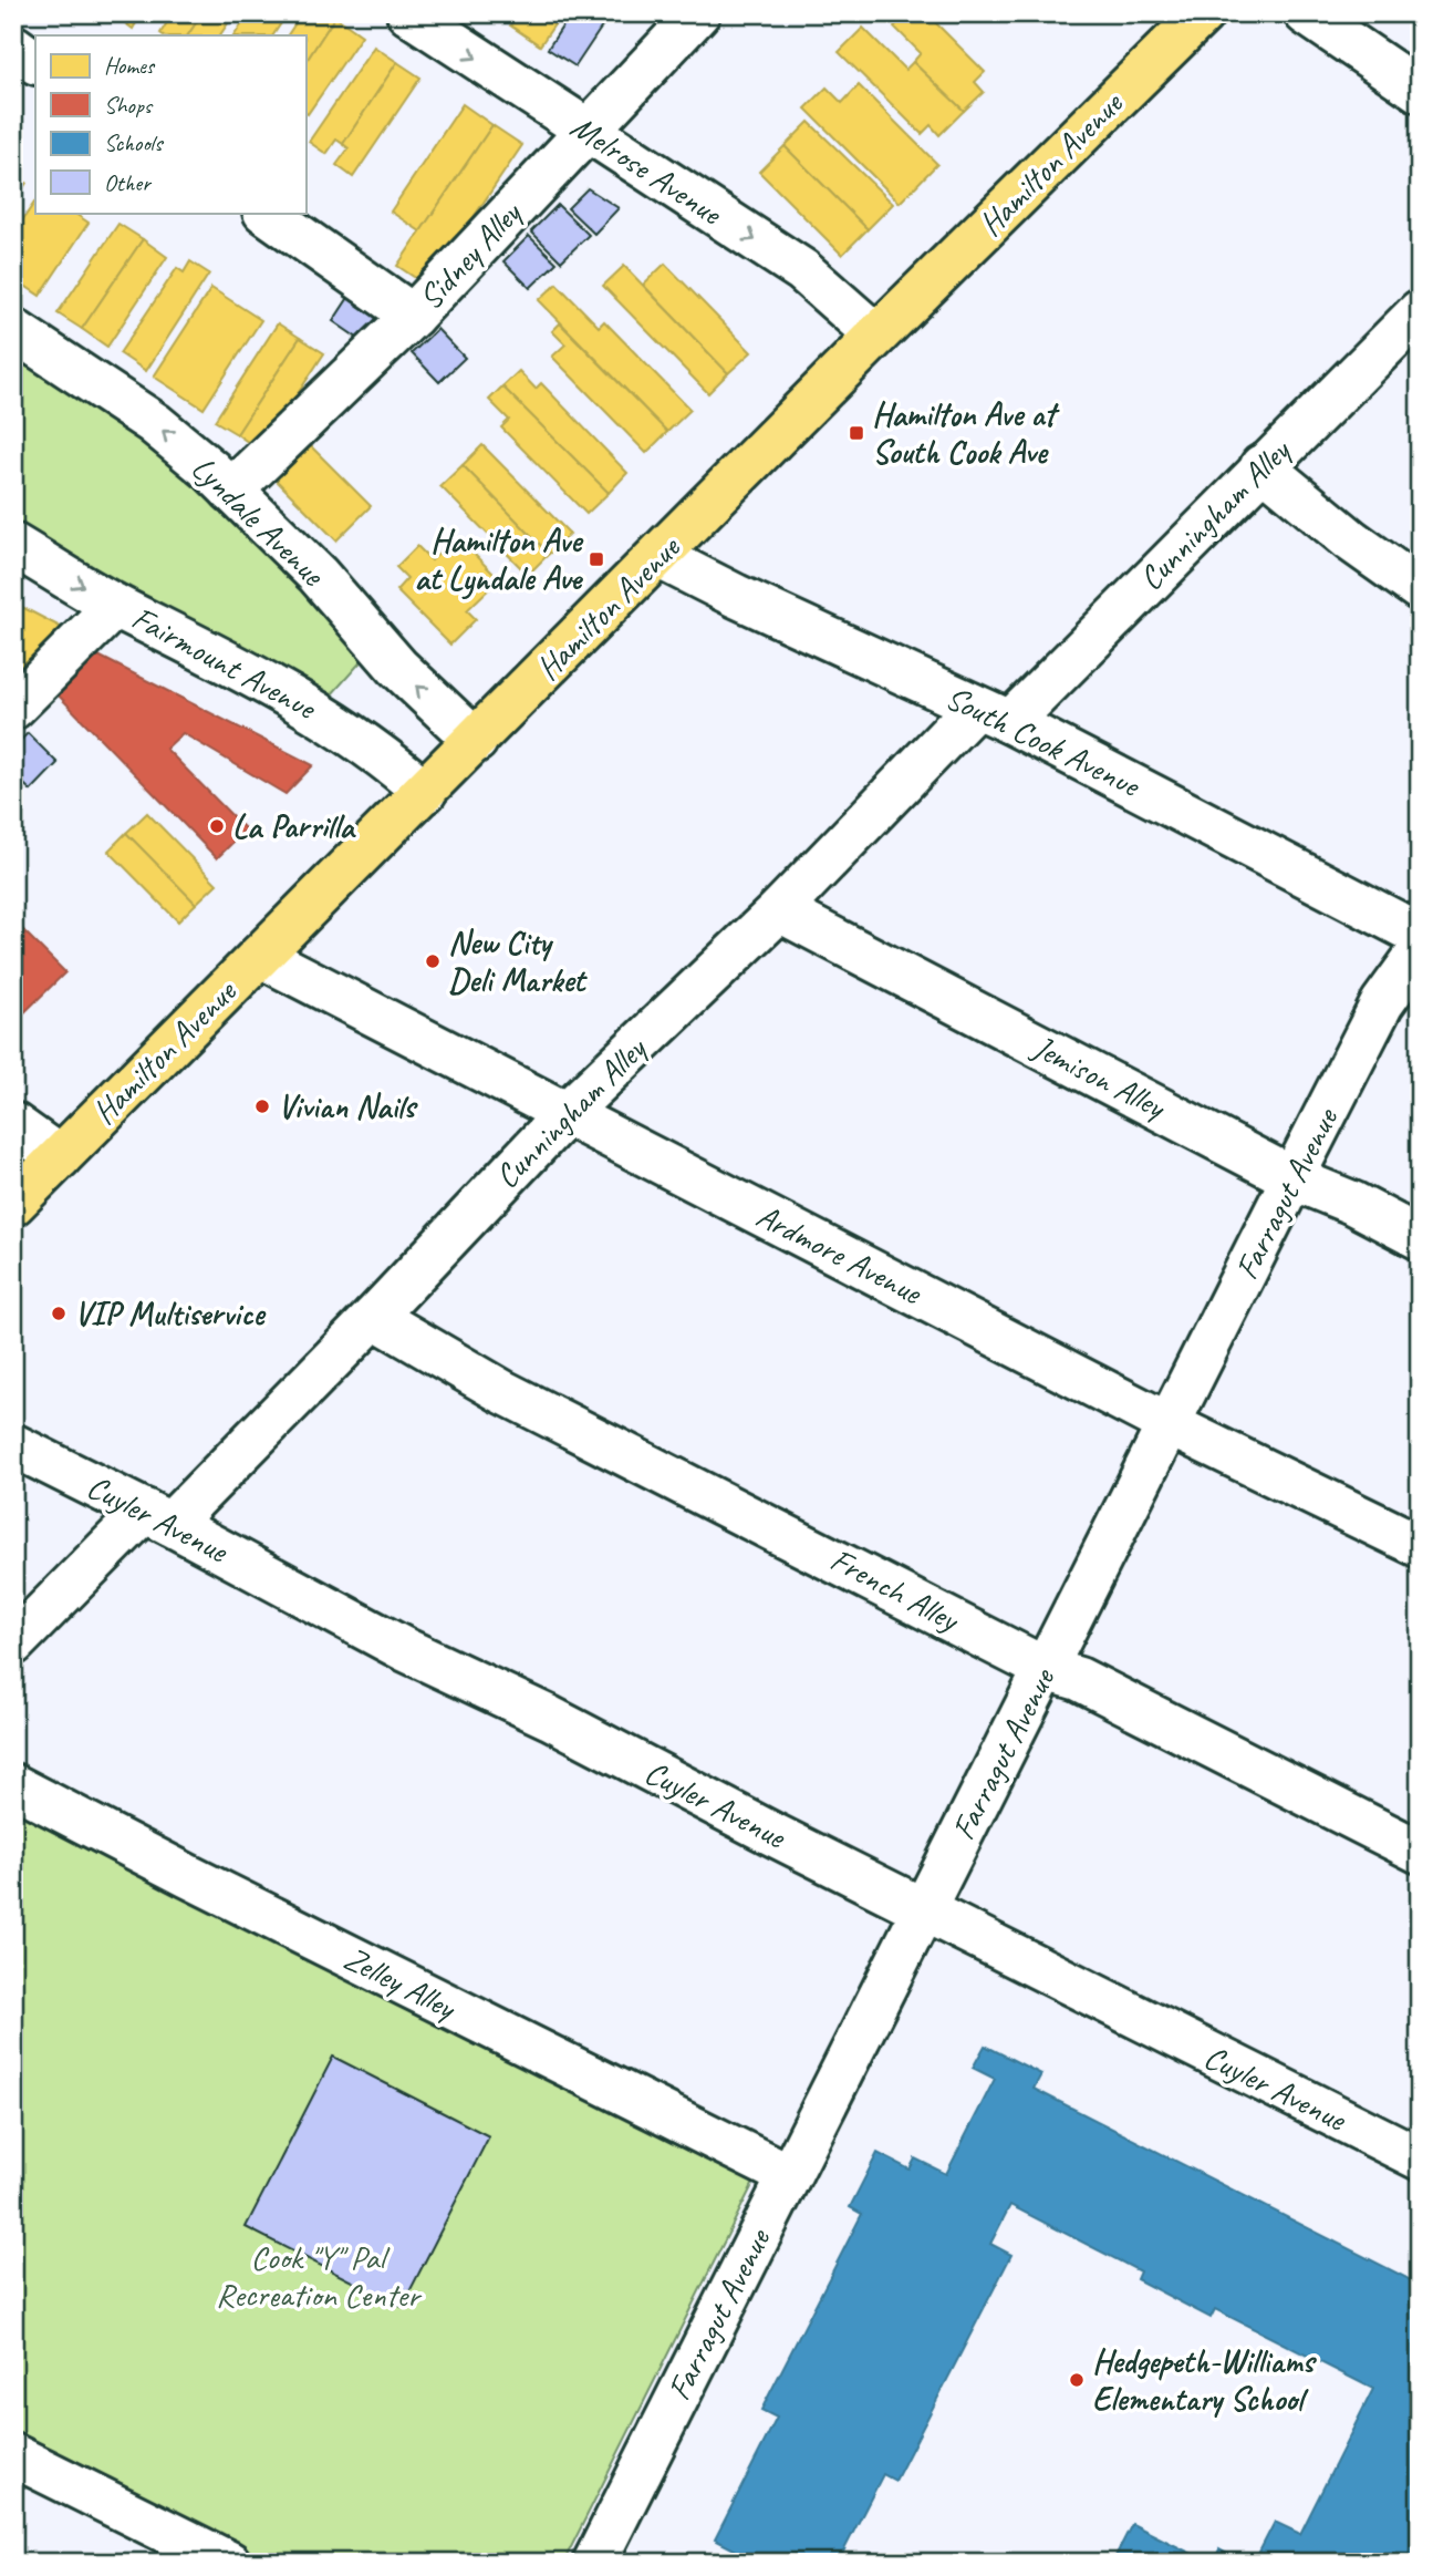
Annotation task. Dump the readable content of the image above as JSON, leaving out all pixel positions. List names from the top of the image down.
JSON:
{
  "streets": {
    "main road": ["Hamilton Avenue"],
    "street": [
      "Melrose Avenue",
      "Sidney Alley",
      "Cunningham Alley",
      "Lyndale Avenue",
      "Fairmount Avenue",
      "South Cook Avenue",
      "Jemison Alley",
      "Farragut Avenue",
      "Ardmore Avenue",
      "Cuyler Avenue",
      "French Alley",
      "Zelley Alley"
    ]
  },
  "crossings": [
    ["Hamilton Avenue", "Melrose Avenue"],
    ["Hamilton Avenue", "Lyndale Avenue"],
    ["Hamilton Avenue", "Fairmount Avenue"],
    ["Hamilton Avenue", "South Cook Avenue"],
    ["Hamilton Avenue", "Ardmore Avenue"],
    ["Melrose Avenue", "Sidney Alley"],
    ["Sidney Alley", "Lyndale Avenue"],
    ["Cunningham Alley", "South Cook Avenue"],
    ["Cunningham Alley", "Jemison Alley"],
    ["Cunningham Alley", "Ardmore Avenue"],
    ["Cunningham Alley", "Cuyler Avenue"],
    ["Cunningham Alley", "French Alley"],
    ["Jemison Alley", "Farragut Avenue"],
    ["Farragut Avenue", "Ardmore Avenue"],
    ["Farragut Avenue", "Cuyler Avenue"],
    ["Farragut Avenue", "French Alley"],
    ["Farragut Avenue", "Zelley Alley"]
  ],
  "one_way": ["Melrose Avenue", "Lyndale Avenue"],
  "parks": ["Cook \"Y\" Pal Recreation Center"],
  "places": {
    "transit": ["Hamilton Ave at South Cook Ave", "Hamilton Ave at Lyndale Ave"],
    "other": [
      "La Parrilla",
      "New City Deli Market",
      "Vivian Nails",
      "VIP Multiservice",
      "Hedgepeth-Williams Elementary School"
    ]
  },
  "legend": [
    "Homes",
    "Shops",
    "Schools",
    "Other"
  ]
}
